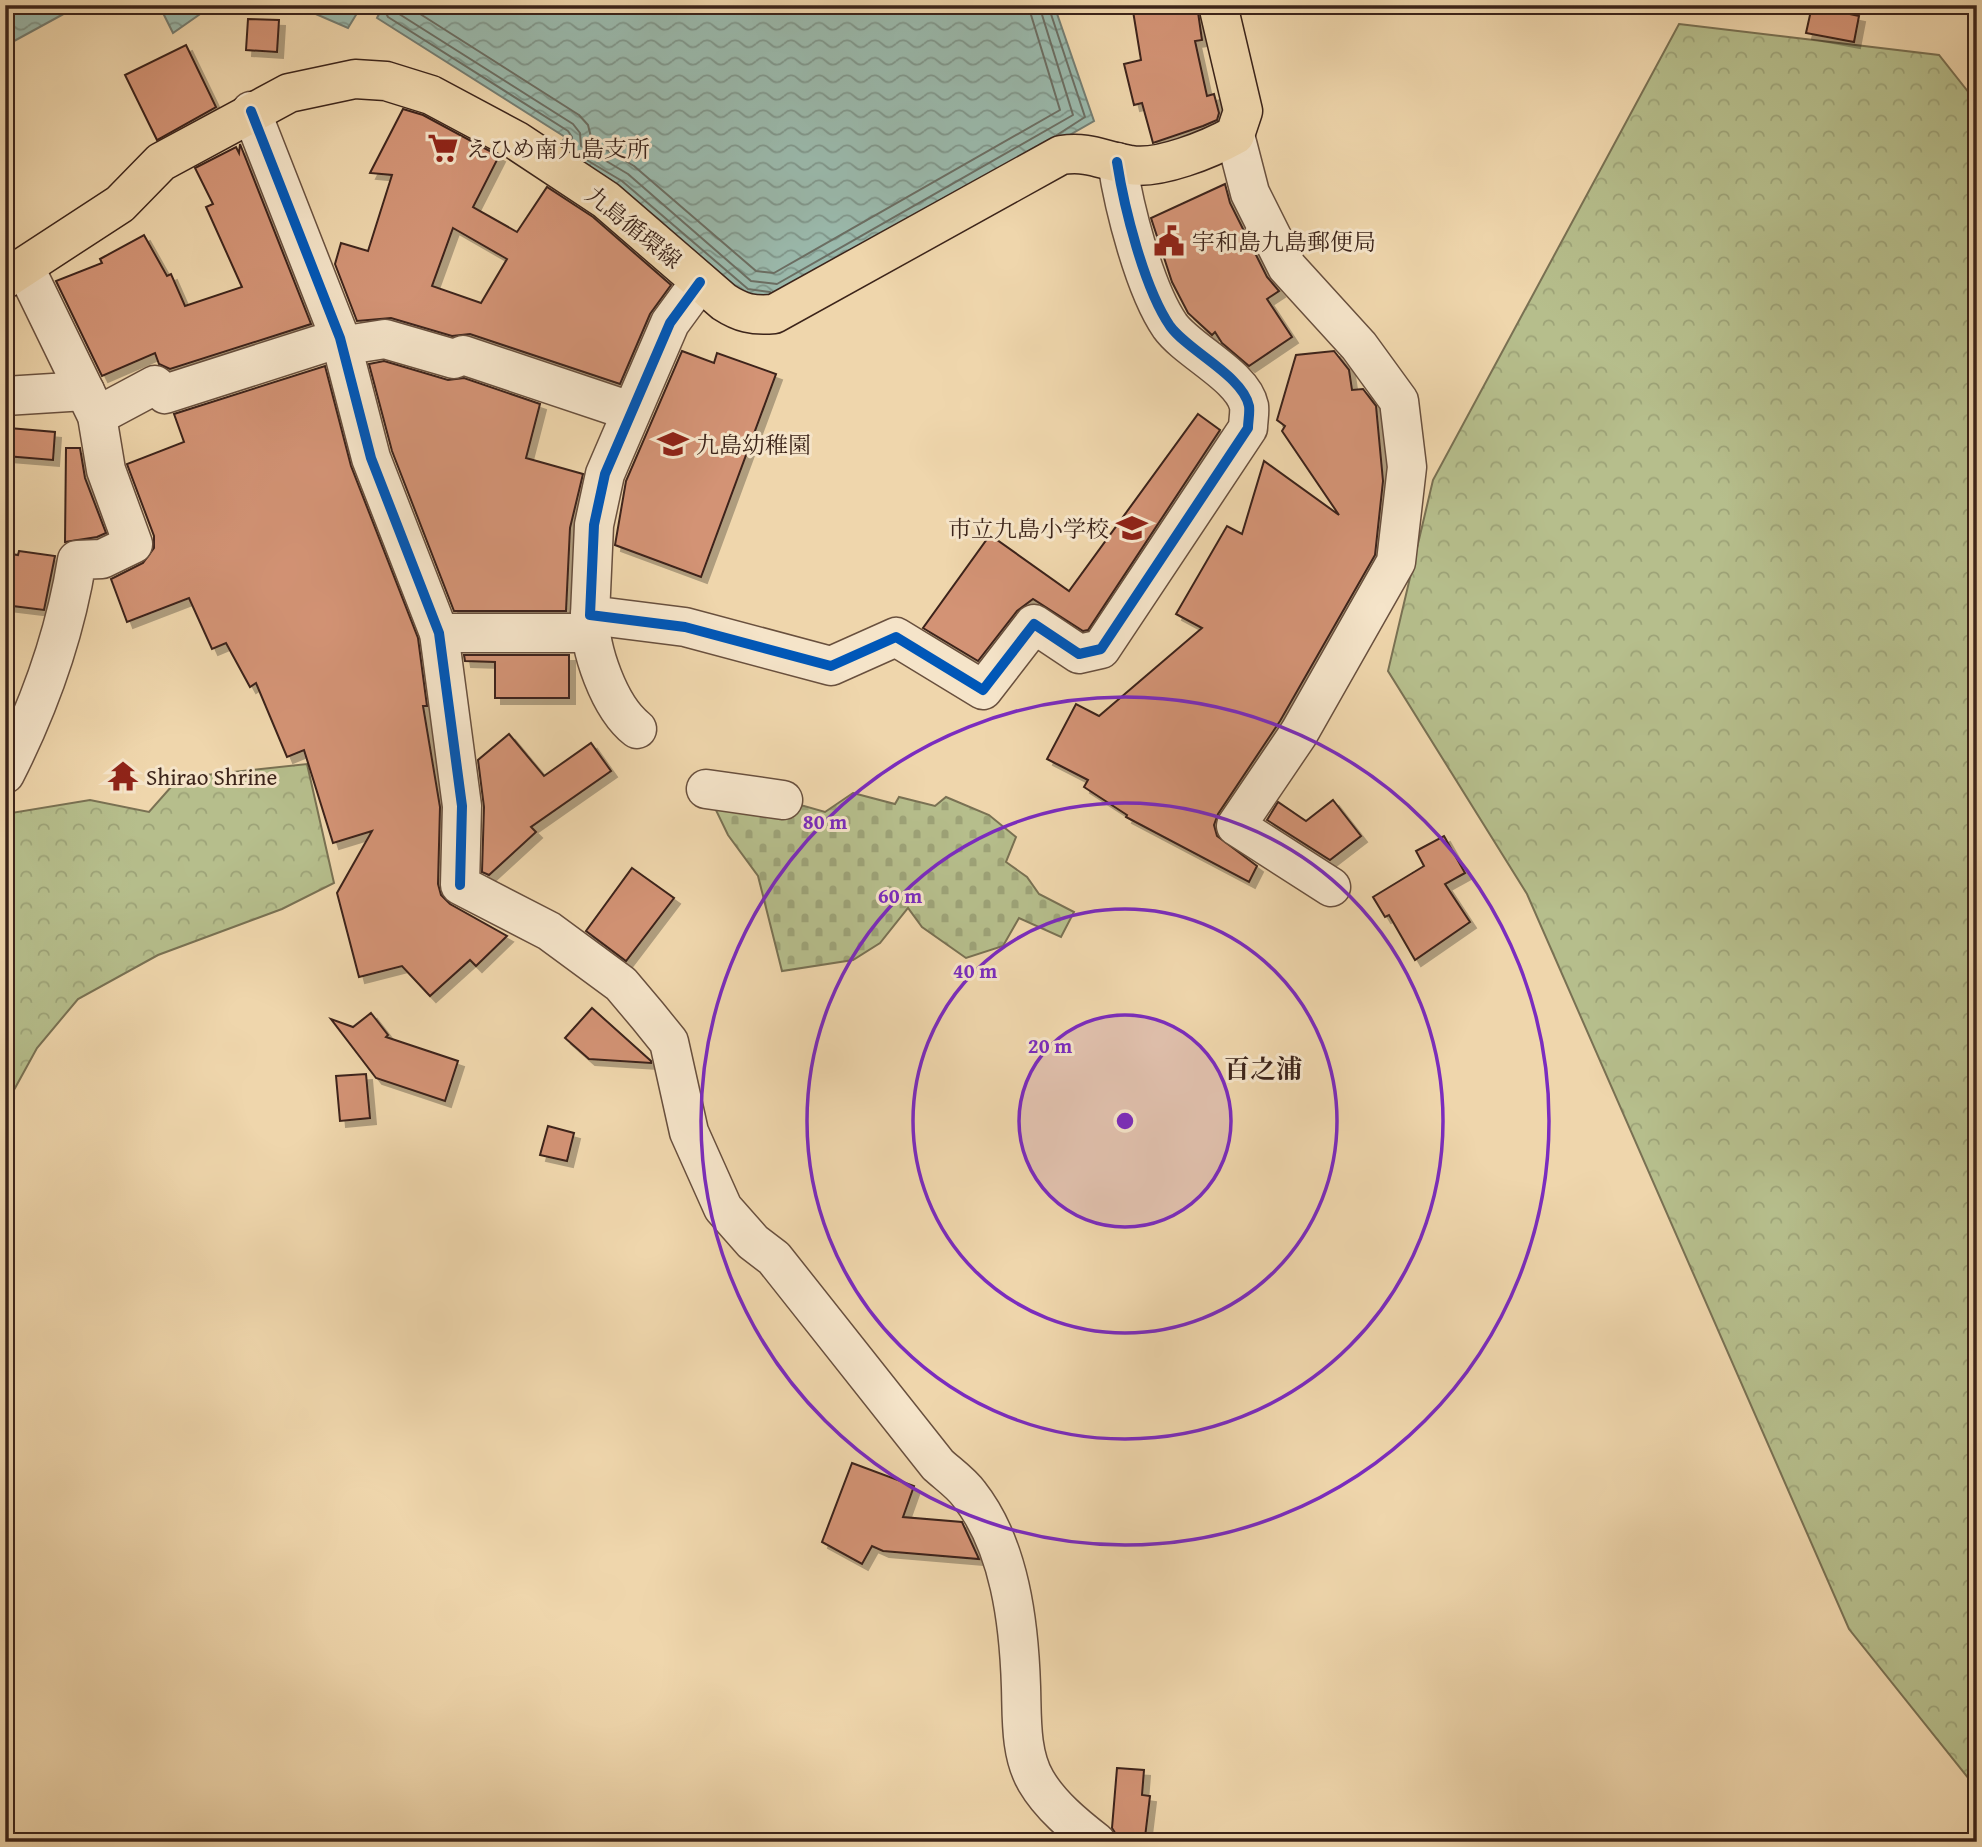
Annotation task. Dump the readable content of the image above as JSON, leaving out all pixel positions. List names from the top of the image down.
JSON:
{
  "streets": {
    "main road": ["九島循環線"]
  },
  "districts": ["百之浦"],
  "places": {
    "supermarket": ["えひめ南九島支所"],
    "public building": ["宇和島九島郵便局"],
    "school or university": ["九島幼稚園", "市立九島小学校"],
    "temple": ["Shirao Shrine"]
  },
  "rings": [
    "80 m",
    "60 m",
    "40 m",
    "20 m"
  ]
}
